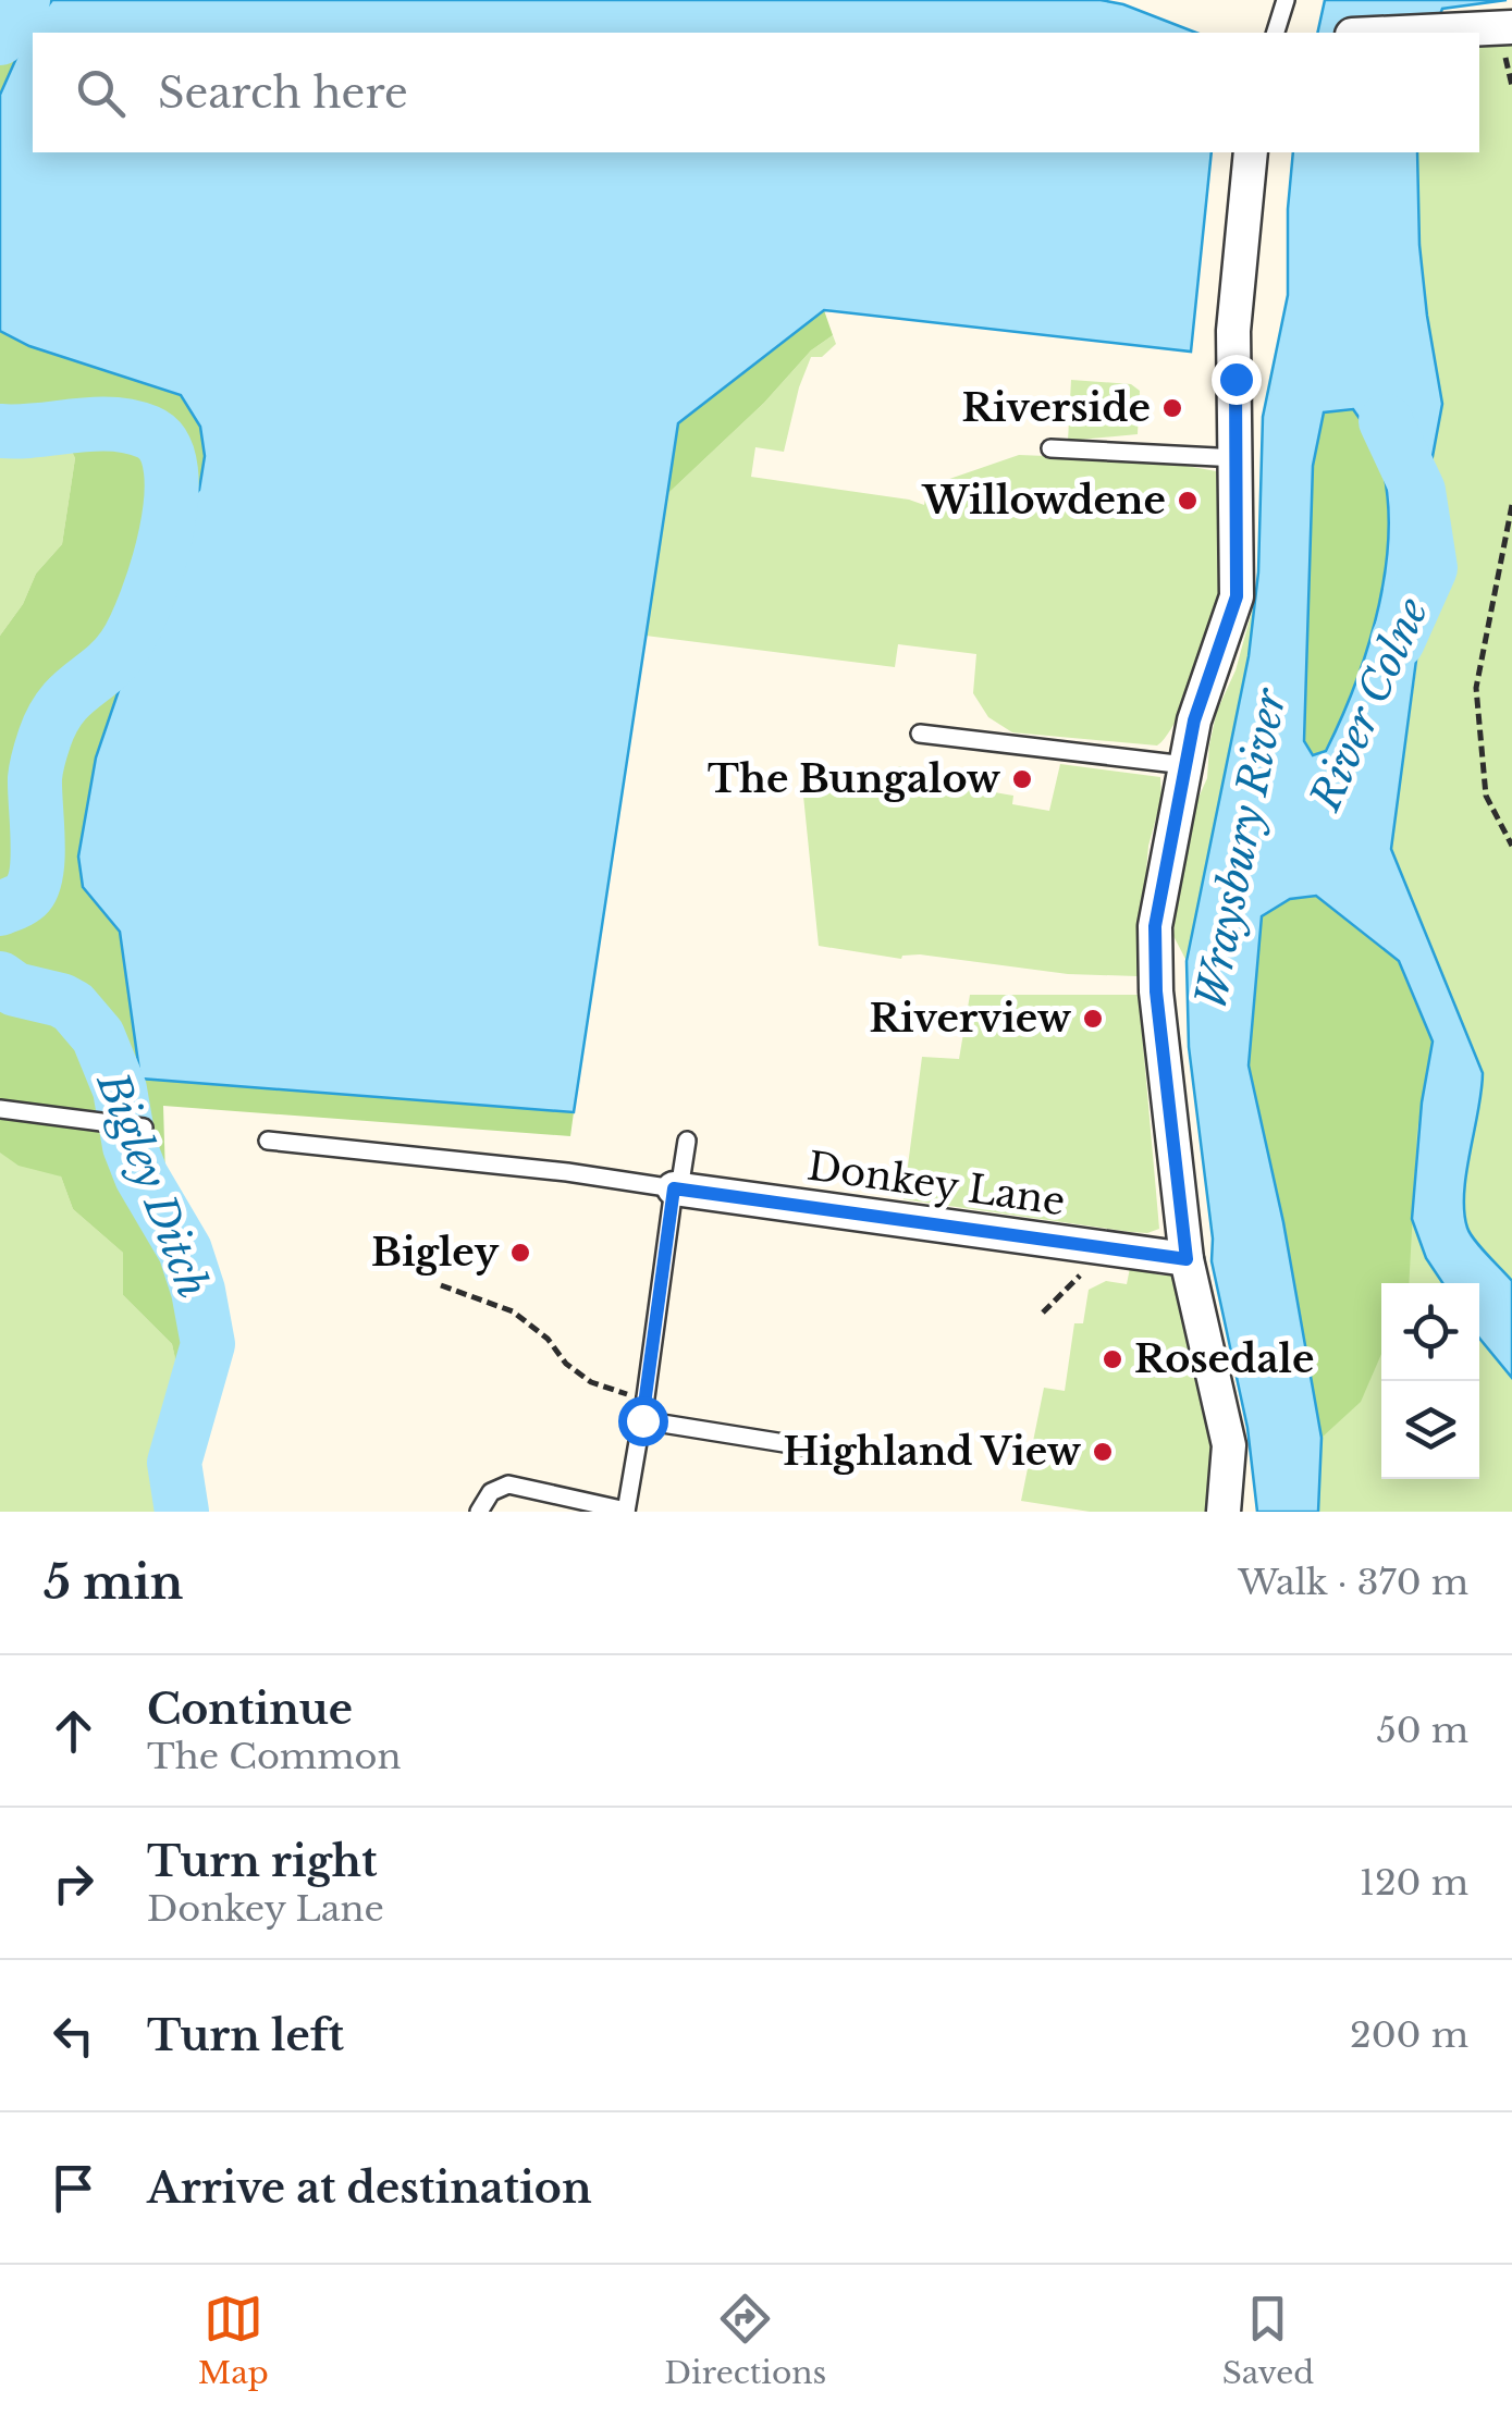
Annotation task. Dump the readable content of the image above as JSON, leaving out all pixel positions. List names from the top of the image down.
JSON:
{
  "streets": {
    "street": ["Donkey Lane"]
  },
  "water": ["River Colne", "Wraysbury River", "Bigley Ditch"],
  "places": [
    "Riverside",
    "Willowdene",
    "The Bungalow",
    "Riverview",
    "Bigley",
    "Rosedale",
    "Highland View"
  ],
  "page": {
    "search": "Search here",
    "heading": ["5 min", "Walk · 370 m"],
    "list": [
      ["Continue", "The Common", "50 m"],
      ["Turn right", "Donkey Lane", "120 m"],
      ["Turn left", "200 m"],
      "Arrive at destination"
    ],
    "nav": ["Map", "Directions", "Saved"]
  }
}
